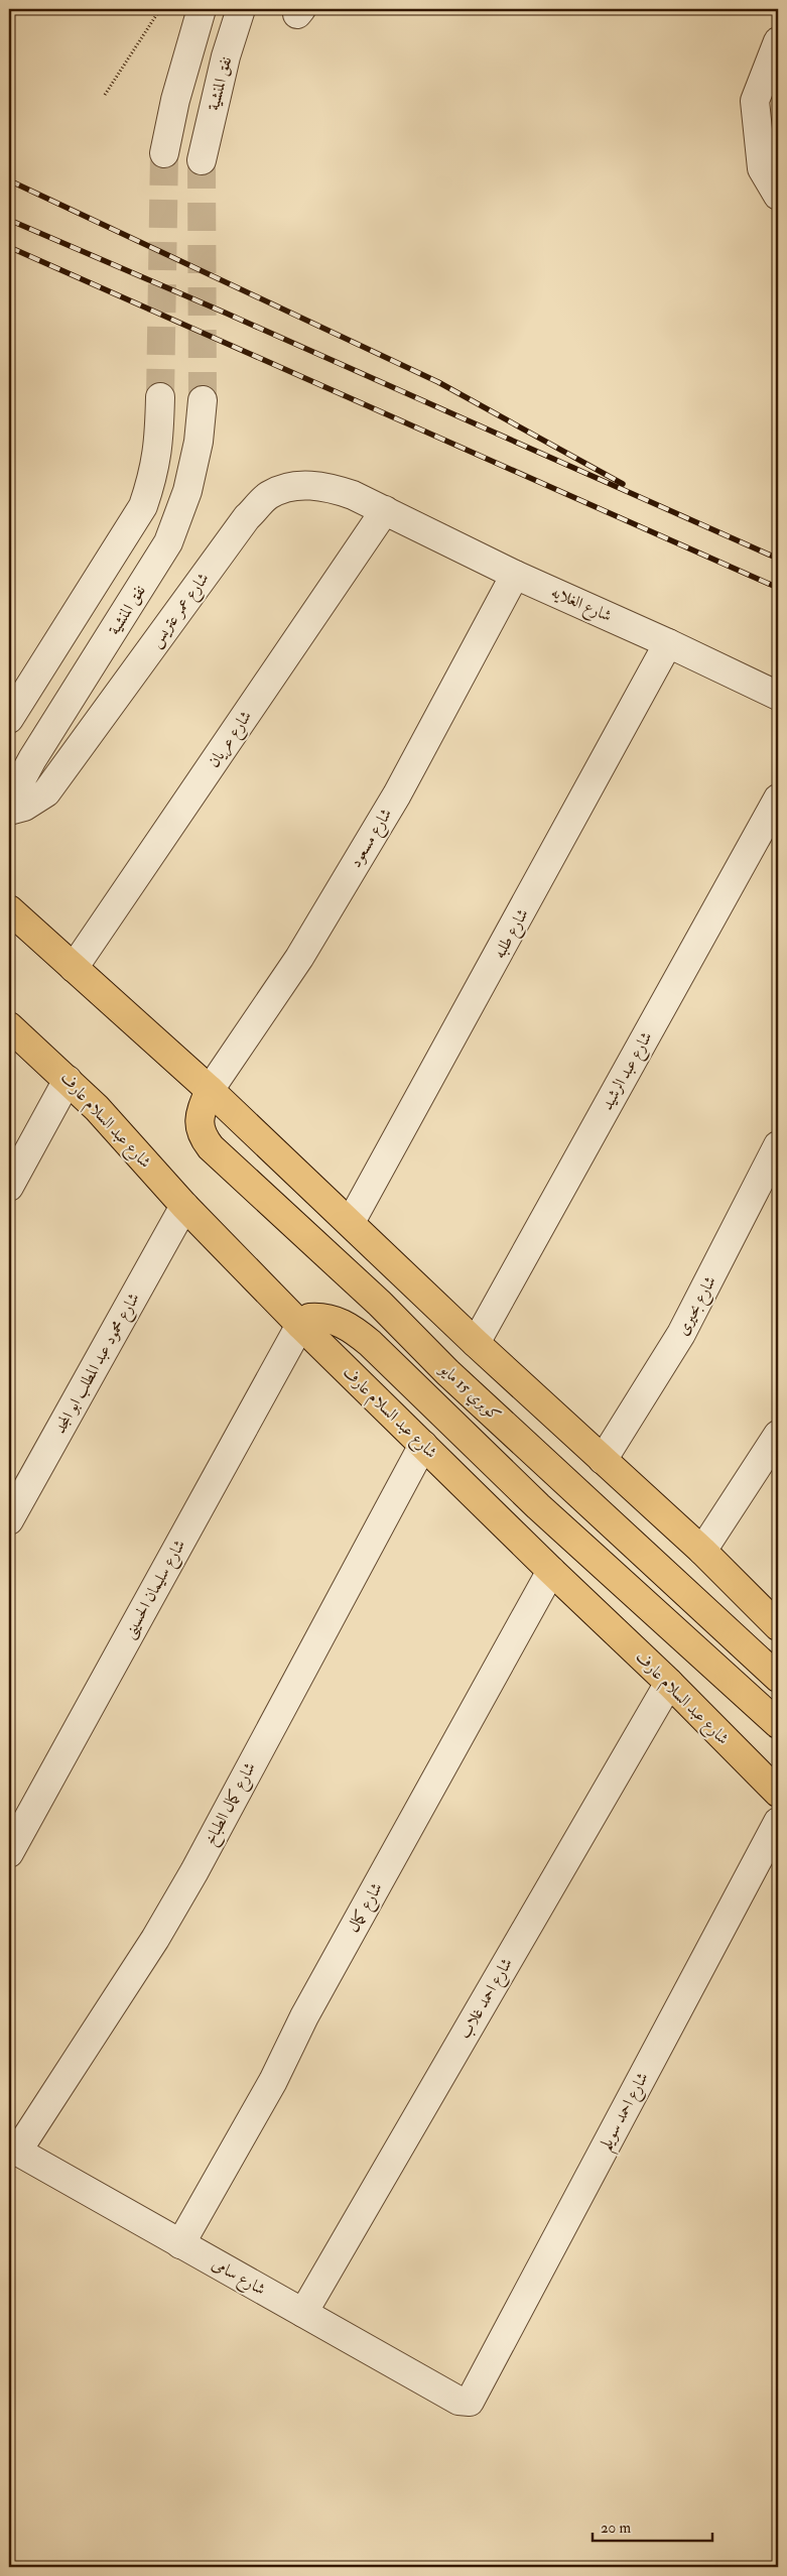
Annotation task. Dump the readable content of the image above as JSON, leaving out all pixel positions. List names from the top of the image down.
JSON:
{
  "streets": {
    "main road": ["شارع عبد السلام عارف", "كوبري 15 مايو"],
    "street": [
      "نفق المنشية",
      "شارع الغلايه",
      "شارع عمر عتريس",
      "شارع عريان",
      "شارع مسعود",
      "شارع طلبه",
      "شارع عبد الرشيد",
      "شارع بحيرى",
      "شارع محمود عبد المطلب ابو المجد",
      "شارع سليمان الحسينى",
      "شارع كمال الطباخ",
      "شارع كمال",
      "شارع احمد غلاب",
      "شارع احمد سويلم",
      "شارع سامى"
    ]
  },
  "crossings": [
    ["شارع الغلايه", "شارع عمر عتريس"],
    ["شارع الغلايه", "شارع عريان"],
    ["شارع الغلايه", "شارع مسعود"],
    ["شارع الغلايه", "شارع طلبه"],
    ["شارع عمر عتريس", "شارع عريان"],
    ["شارع مسعود", "كوبري 15 مايو"],
    ["شارع عبد السلام عارف", "شارع محمود عبد المطلب ابو المجد"],
    ["شارع عبد السلام عارف", "شارع سليمان الحسينى"],
    ["شارع عبد السلام عارف", "شارع كمال الطباخ"],
    ["شارع عبد السلام عارف", "شارع كمال"],
    ["شارع عبد السلام عارف", "شارع احمد غلاب"],
    ["شارع كمال الطباخ", "شارع سامى"],
    ["شارع كمال", "شارع سامى"],
    ["شارع احمد غلاب", "شارع سامى"],
    ["شارع احمد سويلم", "شارع سامى"]
  ],
  "scale_bar": "20 m"
}
